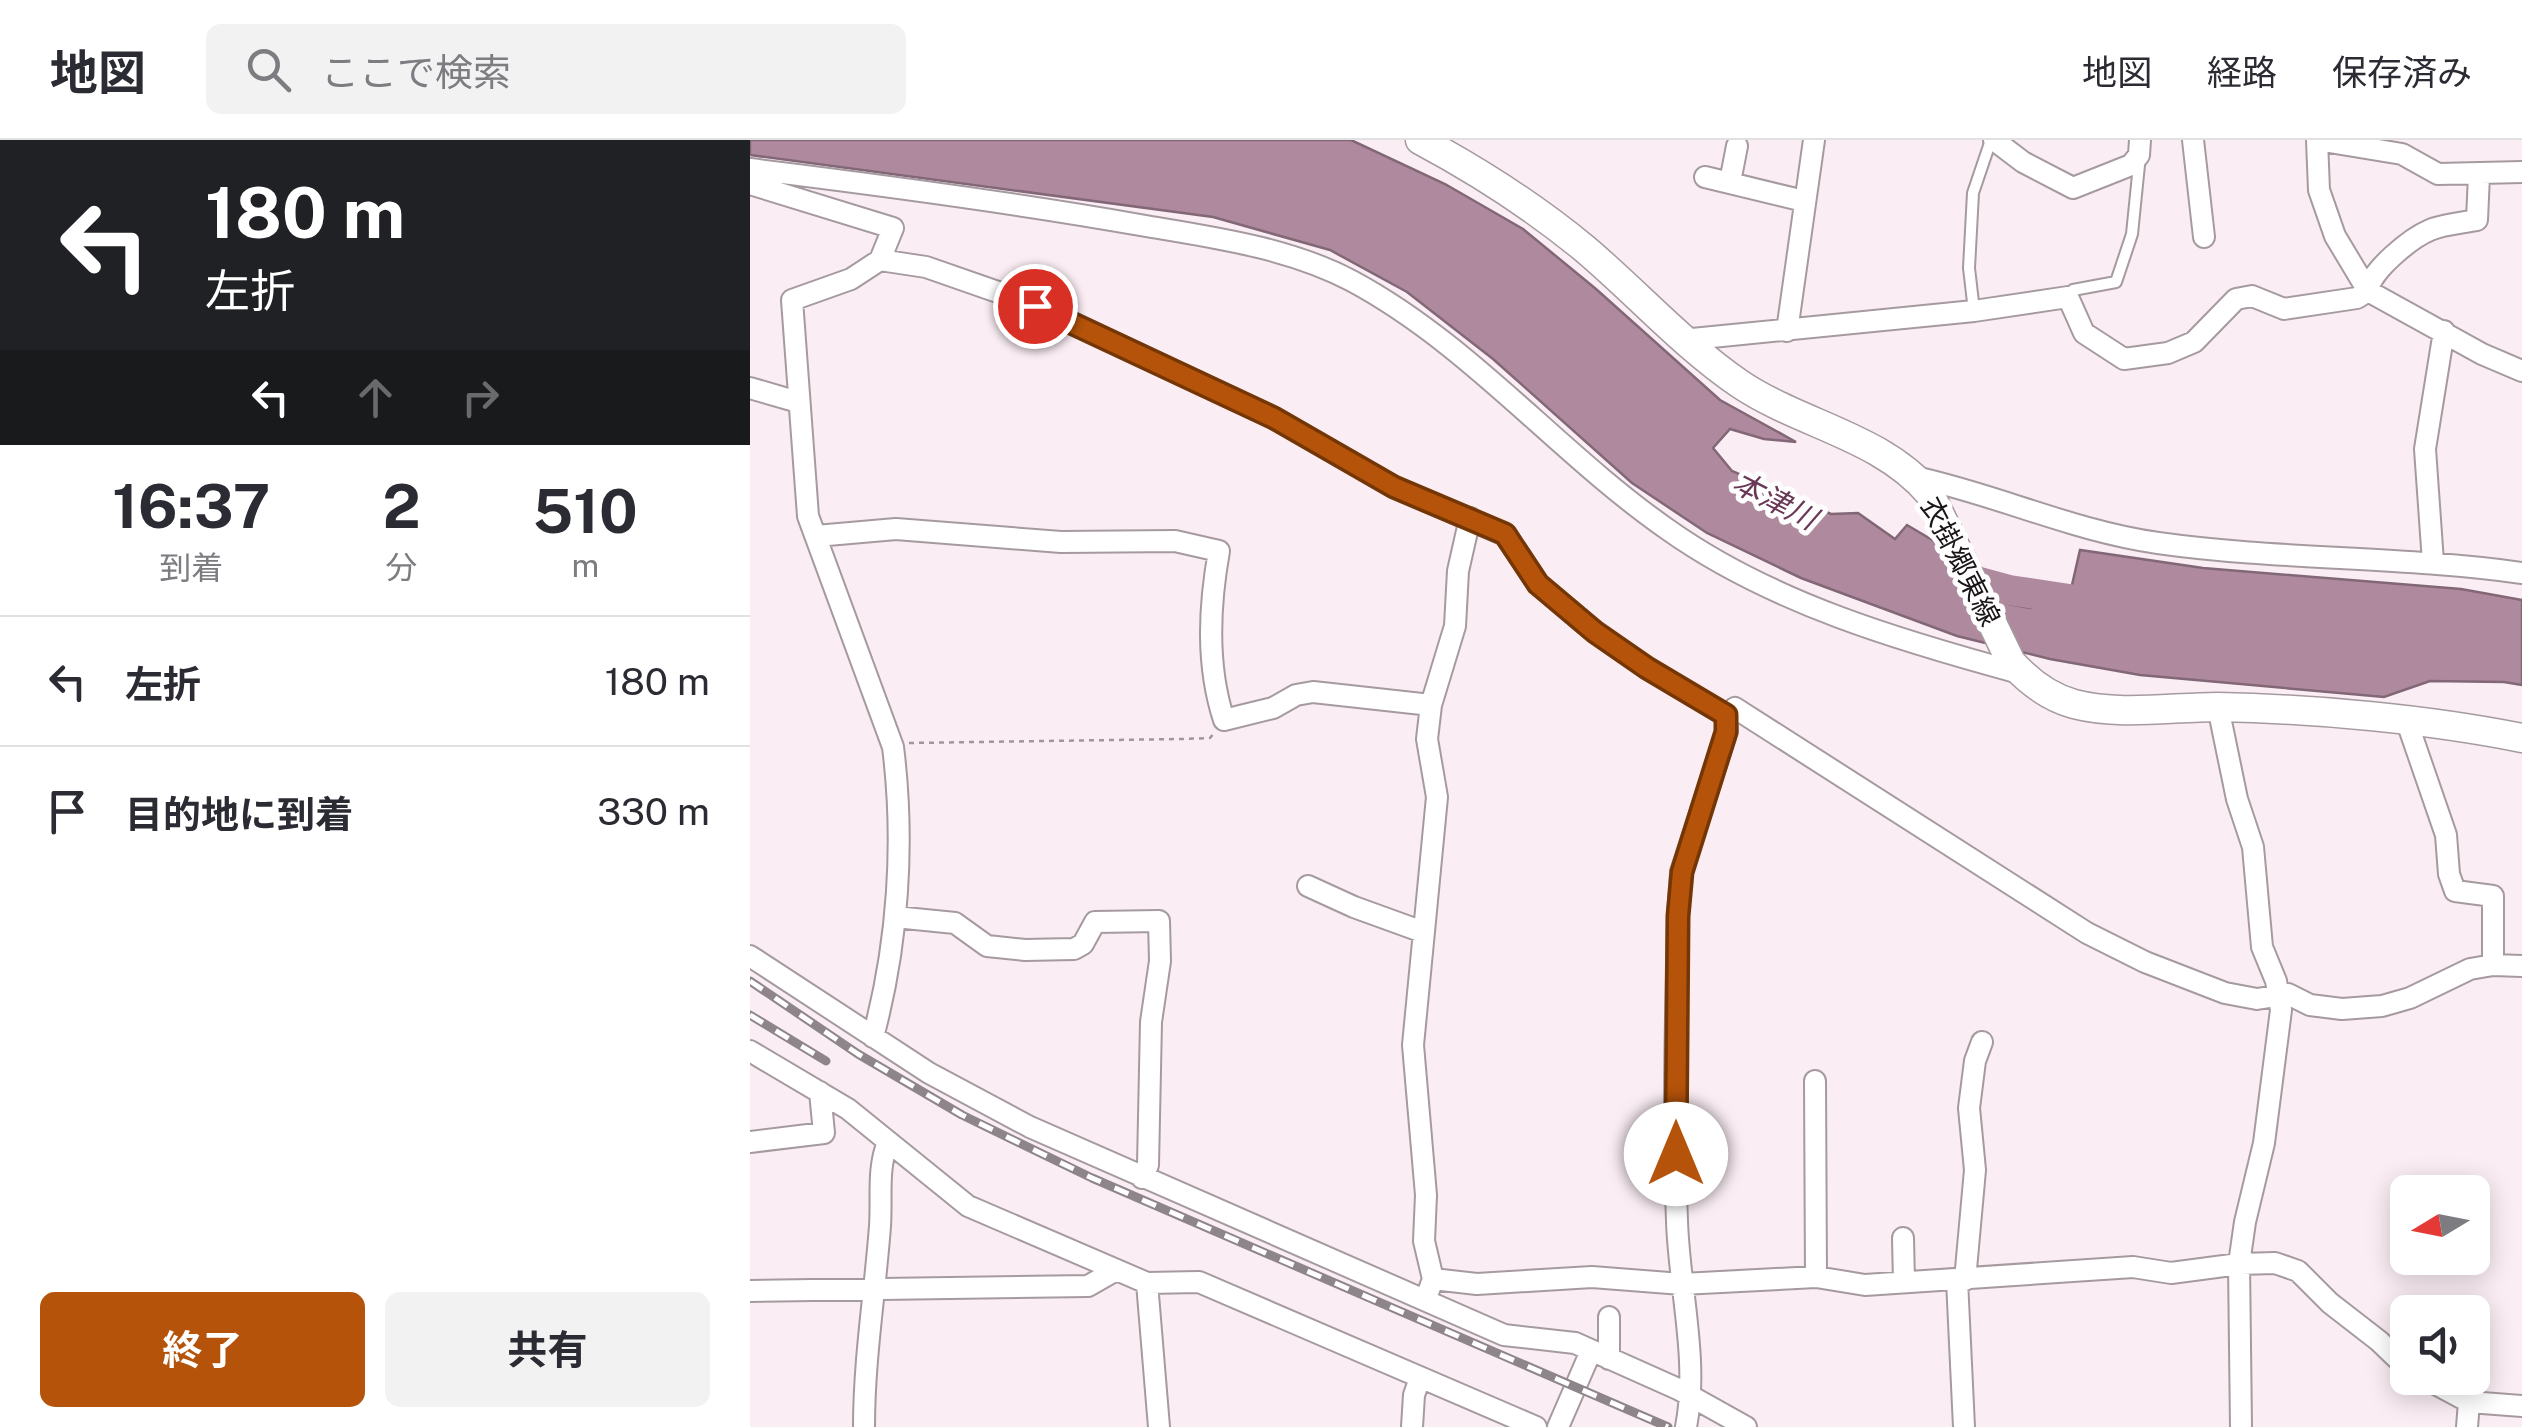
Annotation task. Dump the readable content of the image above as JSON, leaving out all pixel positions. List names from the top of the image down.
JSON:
{
  "streets": {
    "main road": ["衣掛郷東線"]
  },
  "water": ["本津川"],
  "north": "left",
  "page": {
    "header": "地図",
    "search": "ここで検索",
    "nav": ["地図", "経路", "保存済み"],
    "turn": ["180 m", "左折"],
    "eta": [
      "16:37",
      "到着",
      "2",
      "分",
      "510",
      "m"
    ],
    "list": [
      {
        "name": "左折",
        "value": "180 m"
      },
      {
        "name": "目的地に到着",
        "value": "330 m"
      }
    ],
    "buttons": ["終了", "共有"]
  }
}
